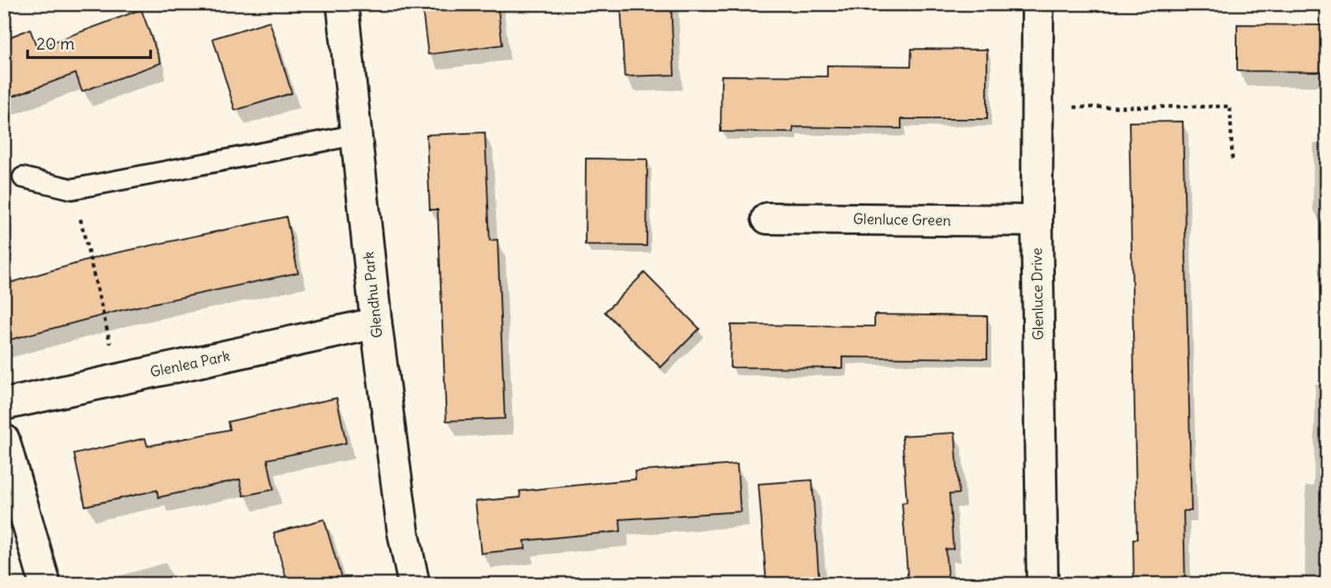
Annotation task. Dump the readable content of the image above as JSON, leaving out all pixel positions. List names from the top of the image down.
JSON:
{
  "streets": {
    "street": [
      "Glenluce Green",
      "Glenluce Drive",
      "Glendhu Park",
      "Glenlea Park"
    ]
  },
  "crossings": [
    ["Glenluce Green", "Glenluce Drive"],
    ["Glendhu Park", "Glenlea Park"]
  ],
  "scale_bar": "20 m"
}
